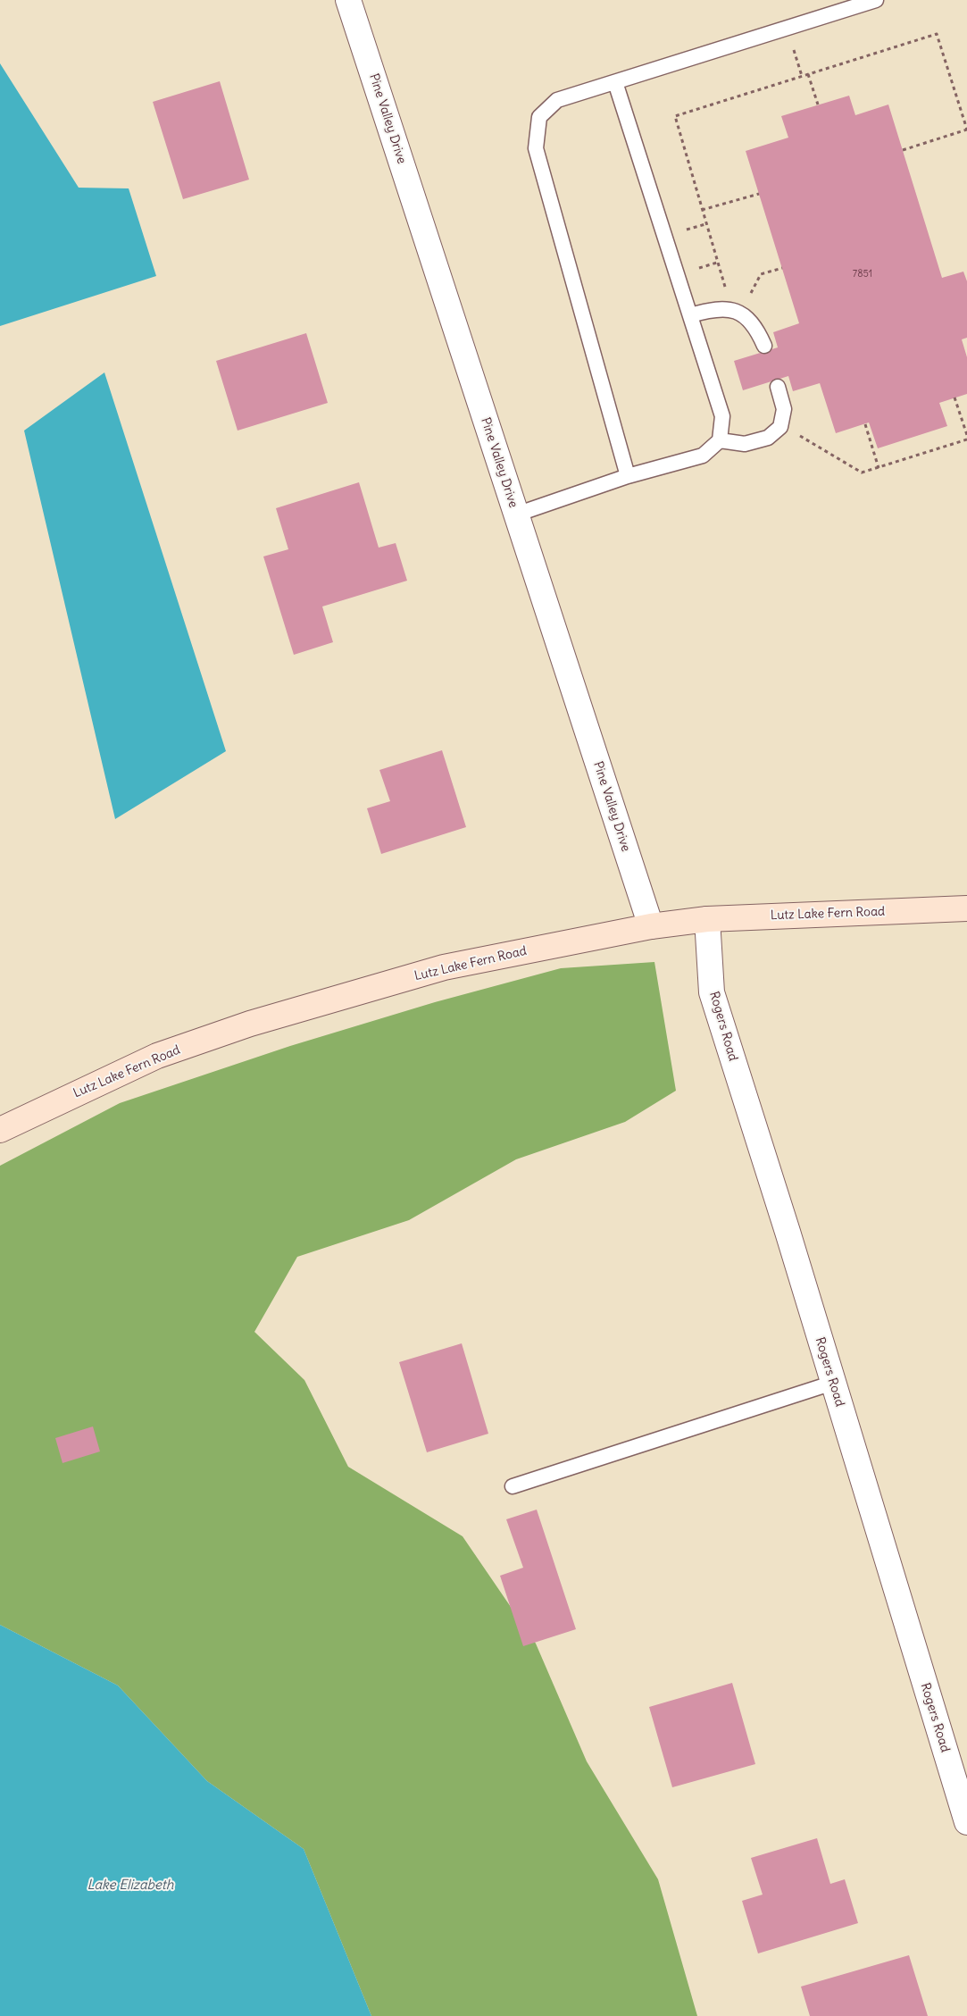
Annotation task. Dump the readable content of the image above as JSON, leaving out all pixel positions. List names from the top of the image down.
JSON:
{
  "streets": {
    "main road": ["Lutz Lake Fern Road"],
    "street": ["Pine Valley Drive", "Rogers Road"]
  },
  "crossings": [
    ["Pine Valley Drive", "Lutz Lake Fern Road"],
    ["Lutz Lake Fern Road", "Rogers Road"]
  ],
  "water": ["Lake Elizabeth"],
  "house_numbers": ["7851"]
}
